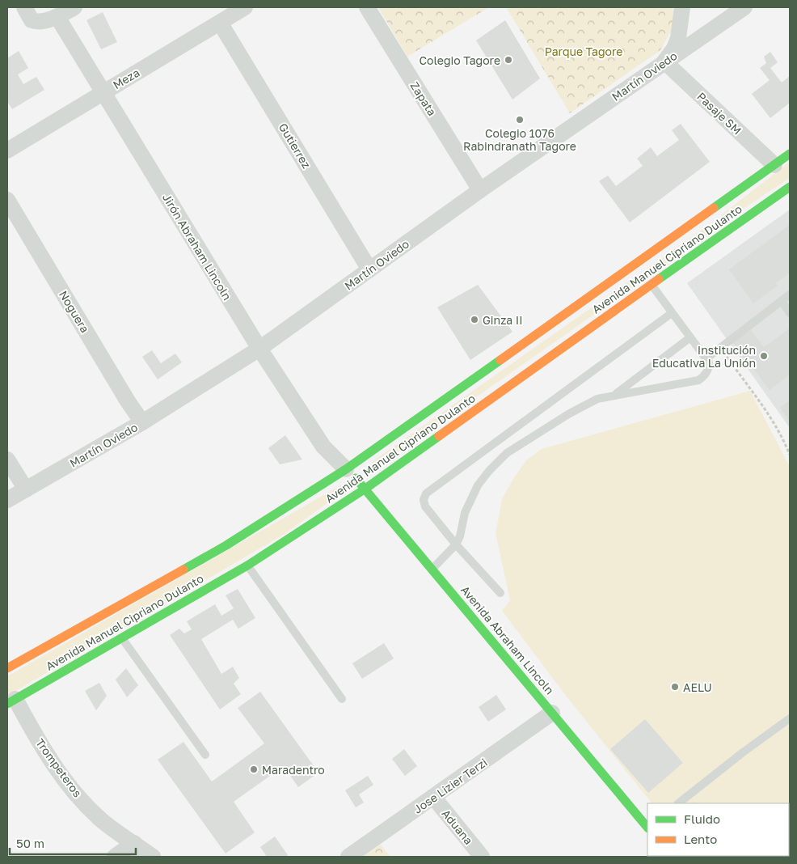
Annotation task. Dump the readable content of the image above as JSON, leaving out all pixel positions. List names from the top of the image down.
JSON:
{
  "streets": {
    "main road": ["Avenida Manuel Cipriano Dulanto", "Avenida Abraham Lincoln"],
    "street": [
      "Martín Oviedo",
      "Meza",
      "Zapata",
      "Pasaje SM",
      "Gutierrez",
      "Jirón Abraham Lincoln",
      "Noguera",
      "Trompeteros",
      "Jose Lizier Terzi",
      "Aduana"
    ]
  },
  "crossings": [
    ["Martín Oviedo", "Zapata"],
    ["Martín Oviedo", "Pasaje SM"],
    ["Martín Oviedo", "Gutierrez"],
    ["Martín Oviedo", "Jirón Abraham Lincoln"],
    ["Martín Oviedo", "Noguera"],
    ["Meza", "Gutierrez"],
    ["Meza", "Jirón Abraham Lincoln"],
    ["Pasaje SM", "Avenida Manuel Cipriano Dulanto"],
    ["Jirón Abraham Lincoln", "Avenida Manuel Cipriano Dulanto"],
    ["Jirón Abraham Lincoln", "Avenida Abraham Lincoln"],
    ["Avenida Manuel Cipriano Dulanto", "Avenida Abraham Lincoln"],
    ["Avenida Manuel Cipriano Dulanto", "Trompeteros"],
    ["Avenida Abraham Lincoln", "Jose Lizier Terzi"],
    ["Jose Lizier Terzi", "Aduana"]
  ],
  "parks": ["Parque Tagore"],
  "places": [
    "Colegio Tagore",
    "Colegio 1076 Rabindranath Tagore",
    "Ginza II",
    "Institución Educativa La Unión",
    "AELU",
    "Maradentro"
  ],
  "legend": ["Fluido", "Lento"],
  "scale_bar": "50 m"
}
